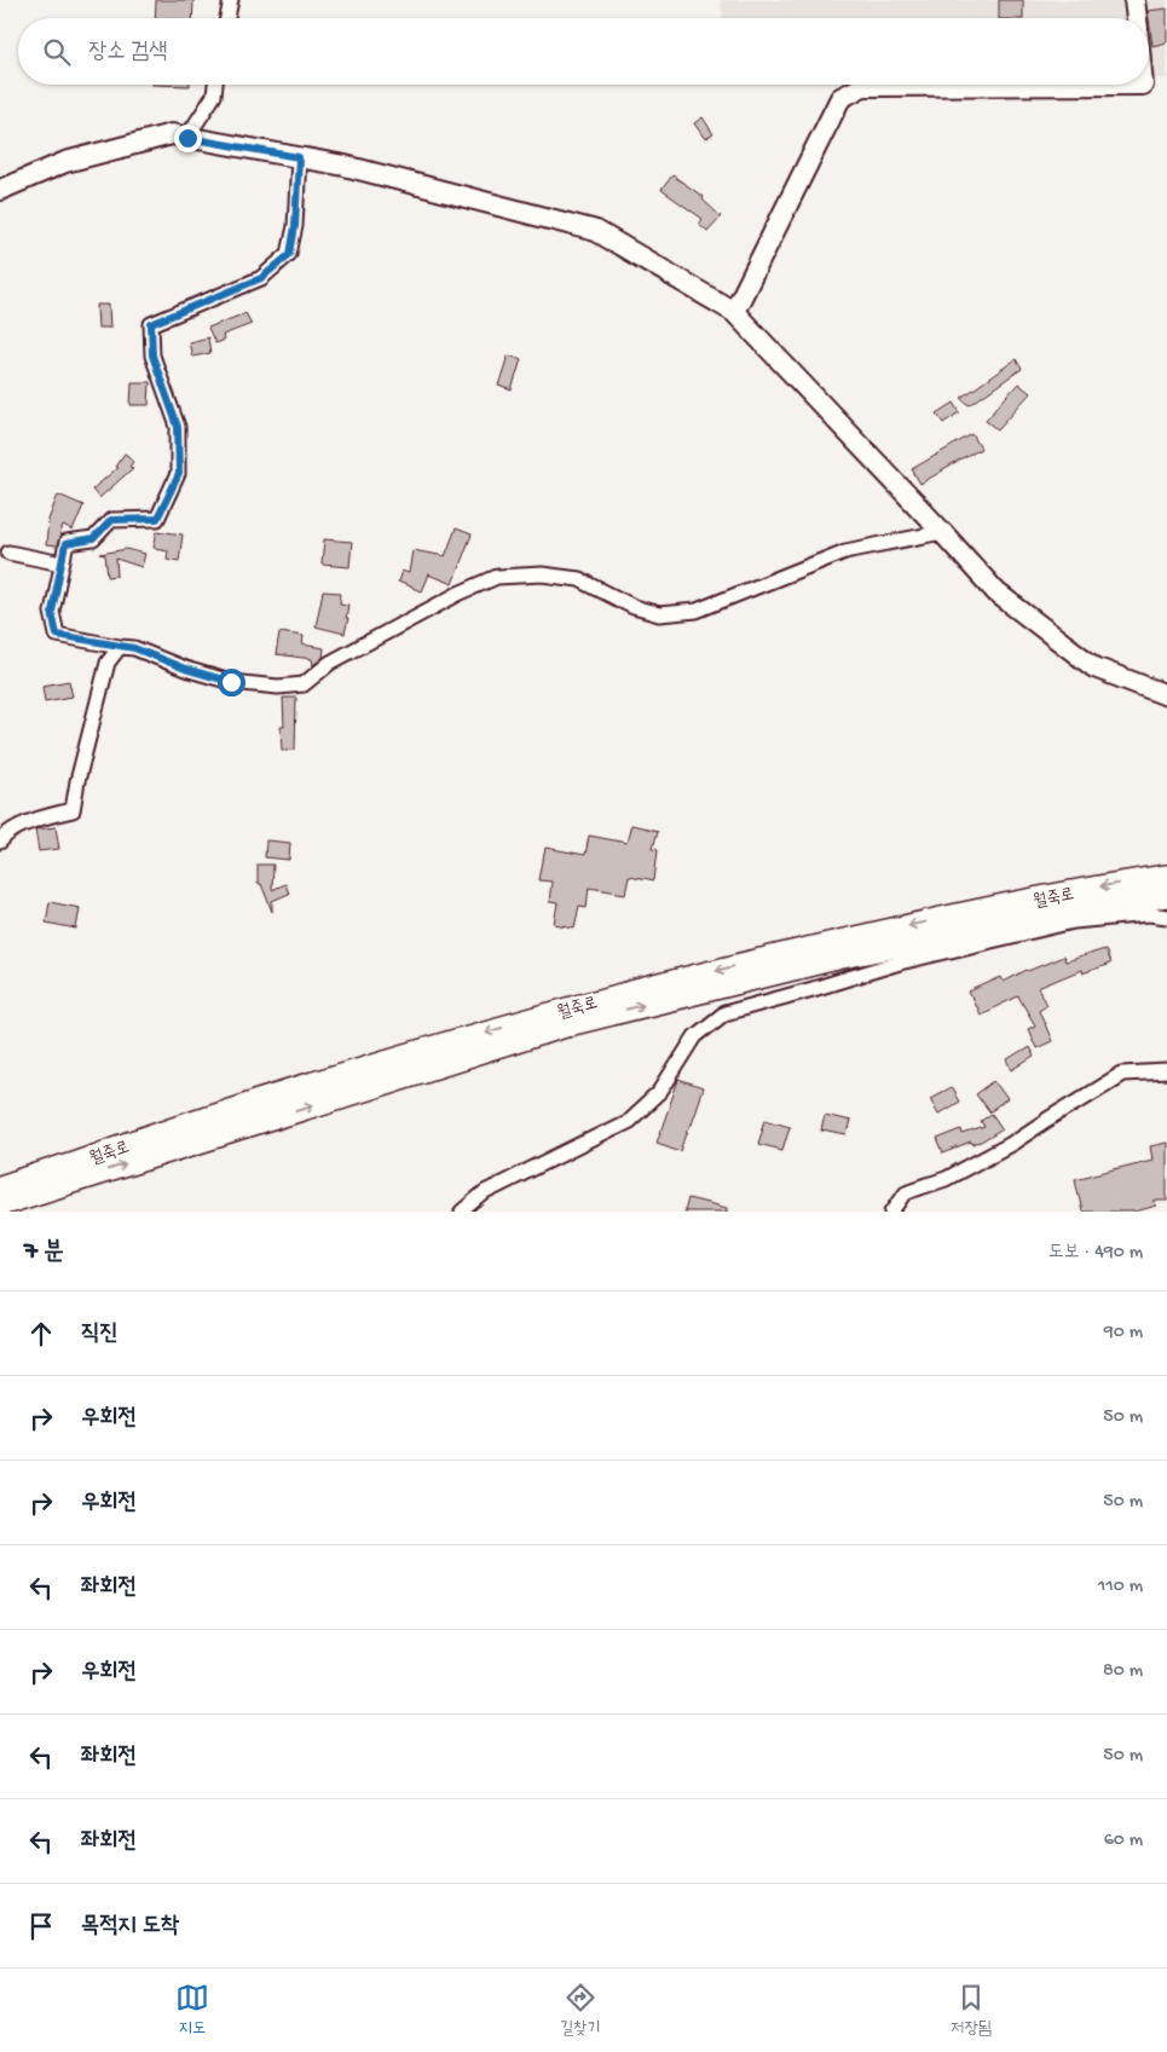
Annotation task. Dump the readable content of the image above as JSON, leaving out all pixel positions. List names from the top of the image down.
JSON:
{
  "streets": {
    "main road": ["월죽로"]
  },
  "page": {
    "search": "장소 검색",
    "heading": ["7 분", "도보 · 490 m"],
    "list": [
      ["직진", "90 m"],
      ["우회전", "50 m"],
      ["우회전", "50 m"],
      ["좌회전", "110 m"],
      ["우회전", "80 m"],
      ["좌회전", "50 m"],
      ["좌회전", "60 m"],
      "목적지 도착"
    ],
    "nav": ["지도", "길찾기", "저장됨"]
  }
}
